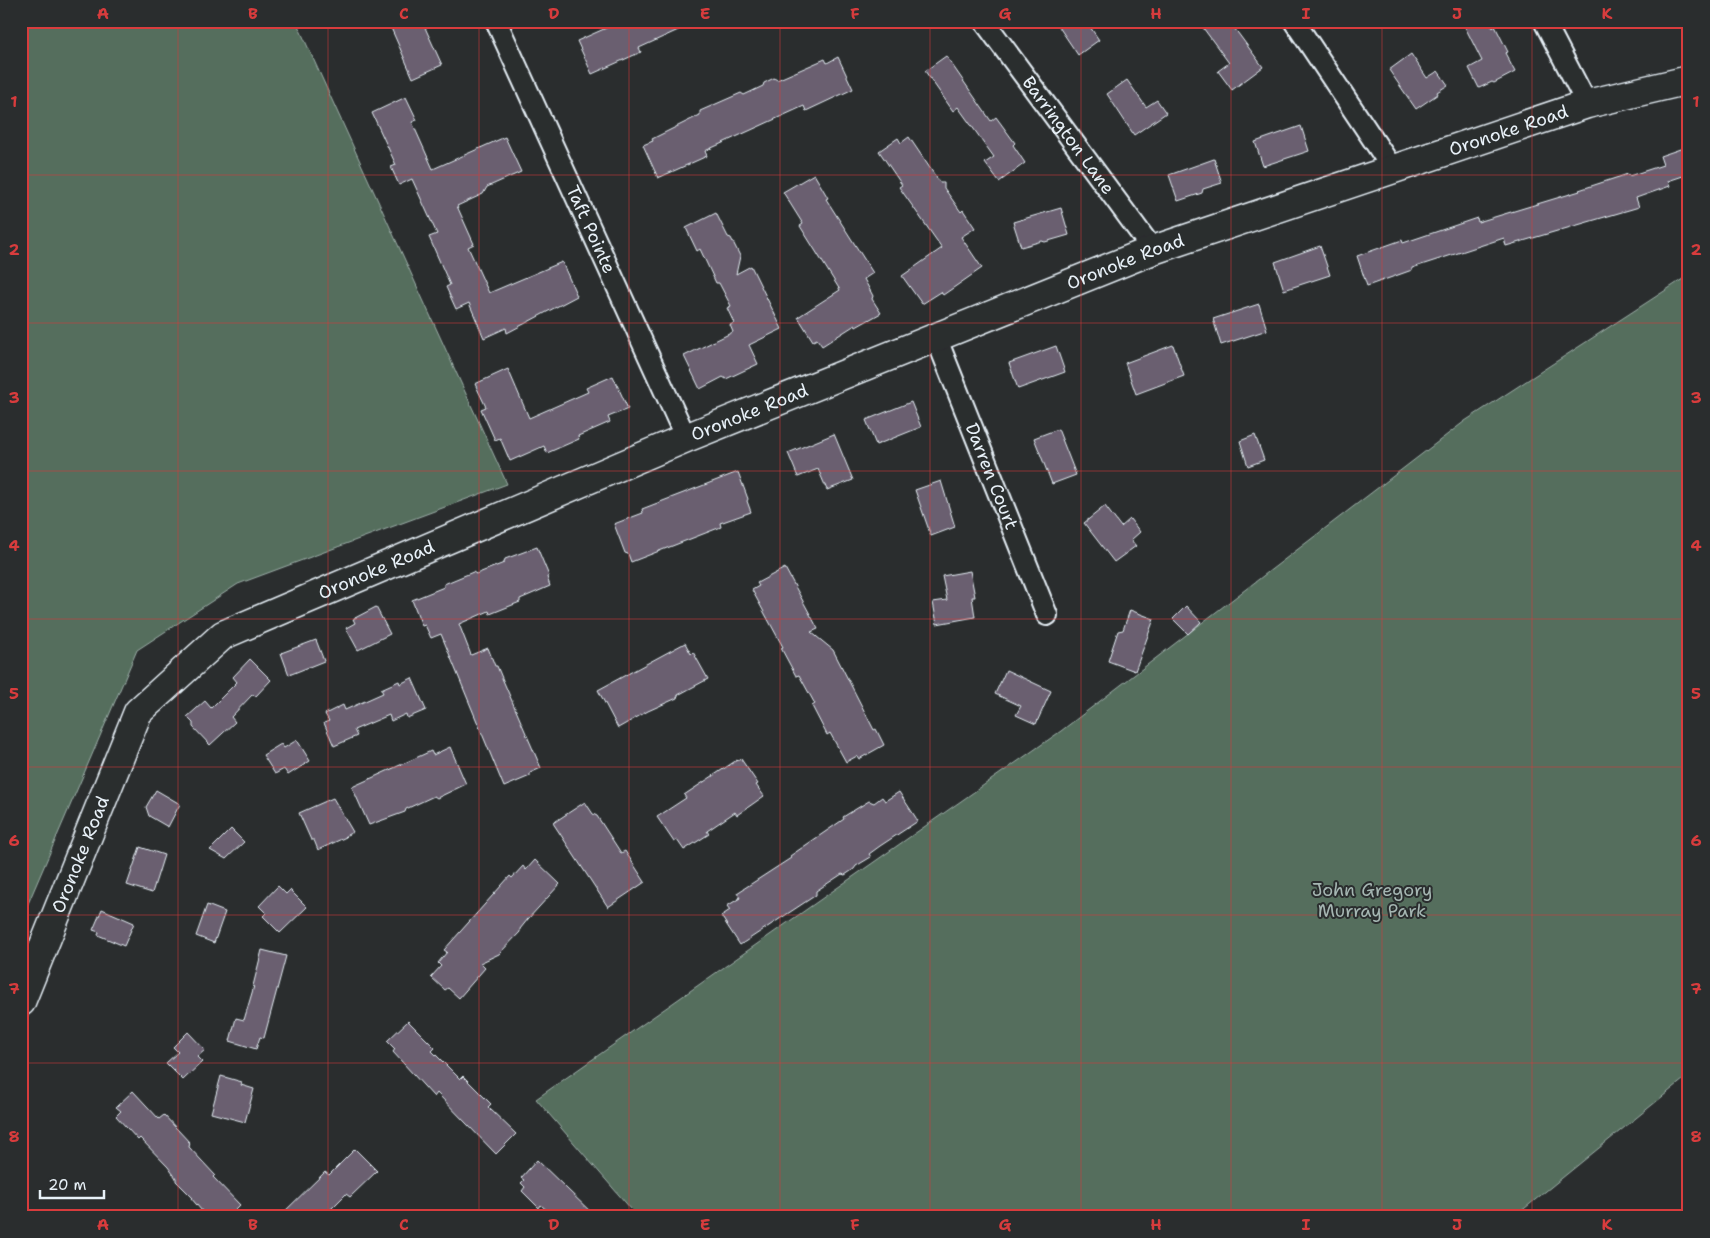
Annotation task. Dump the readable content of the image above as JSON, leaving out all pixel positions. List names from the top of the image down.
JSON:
{
  "streets": {
    "street": [
      "Oronoke Road",
      "Barrington Lane",
      "Taft Pointe",
      "Darren Court"
    ]
  },
  "crossings": [
    ["Oronoke Road", "Barrington Lane"],
    ["Oronoke Road", "Taft Pointe"],
    ["Oronoke Road", "Darren Court"]
  ],
  "parks": ["John Gregory Murray Park"],
  "scale_bar": "20 m",
  "grid": {
    "columns": [
      "A",
      "B",
      "C",
      "D",
      "E",
      "F",
      "G",
      "H",
      "I",
      "J",
      "K"
    ],
    "rows": [
      "1",
      "2",
      "3",
      "4",
      "5",
      "6",
      "7",
      "8"
    ]
  }
}
